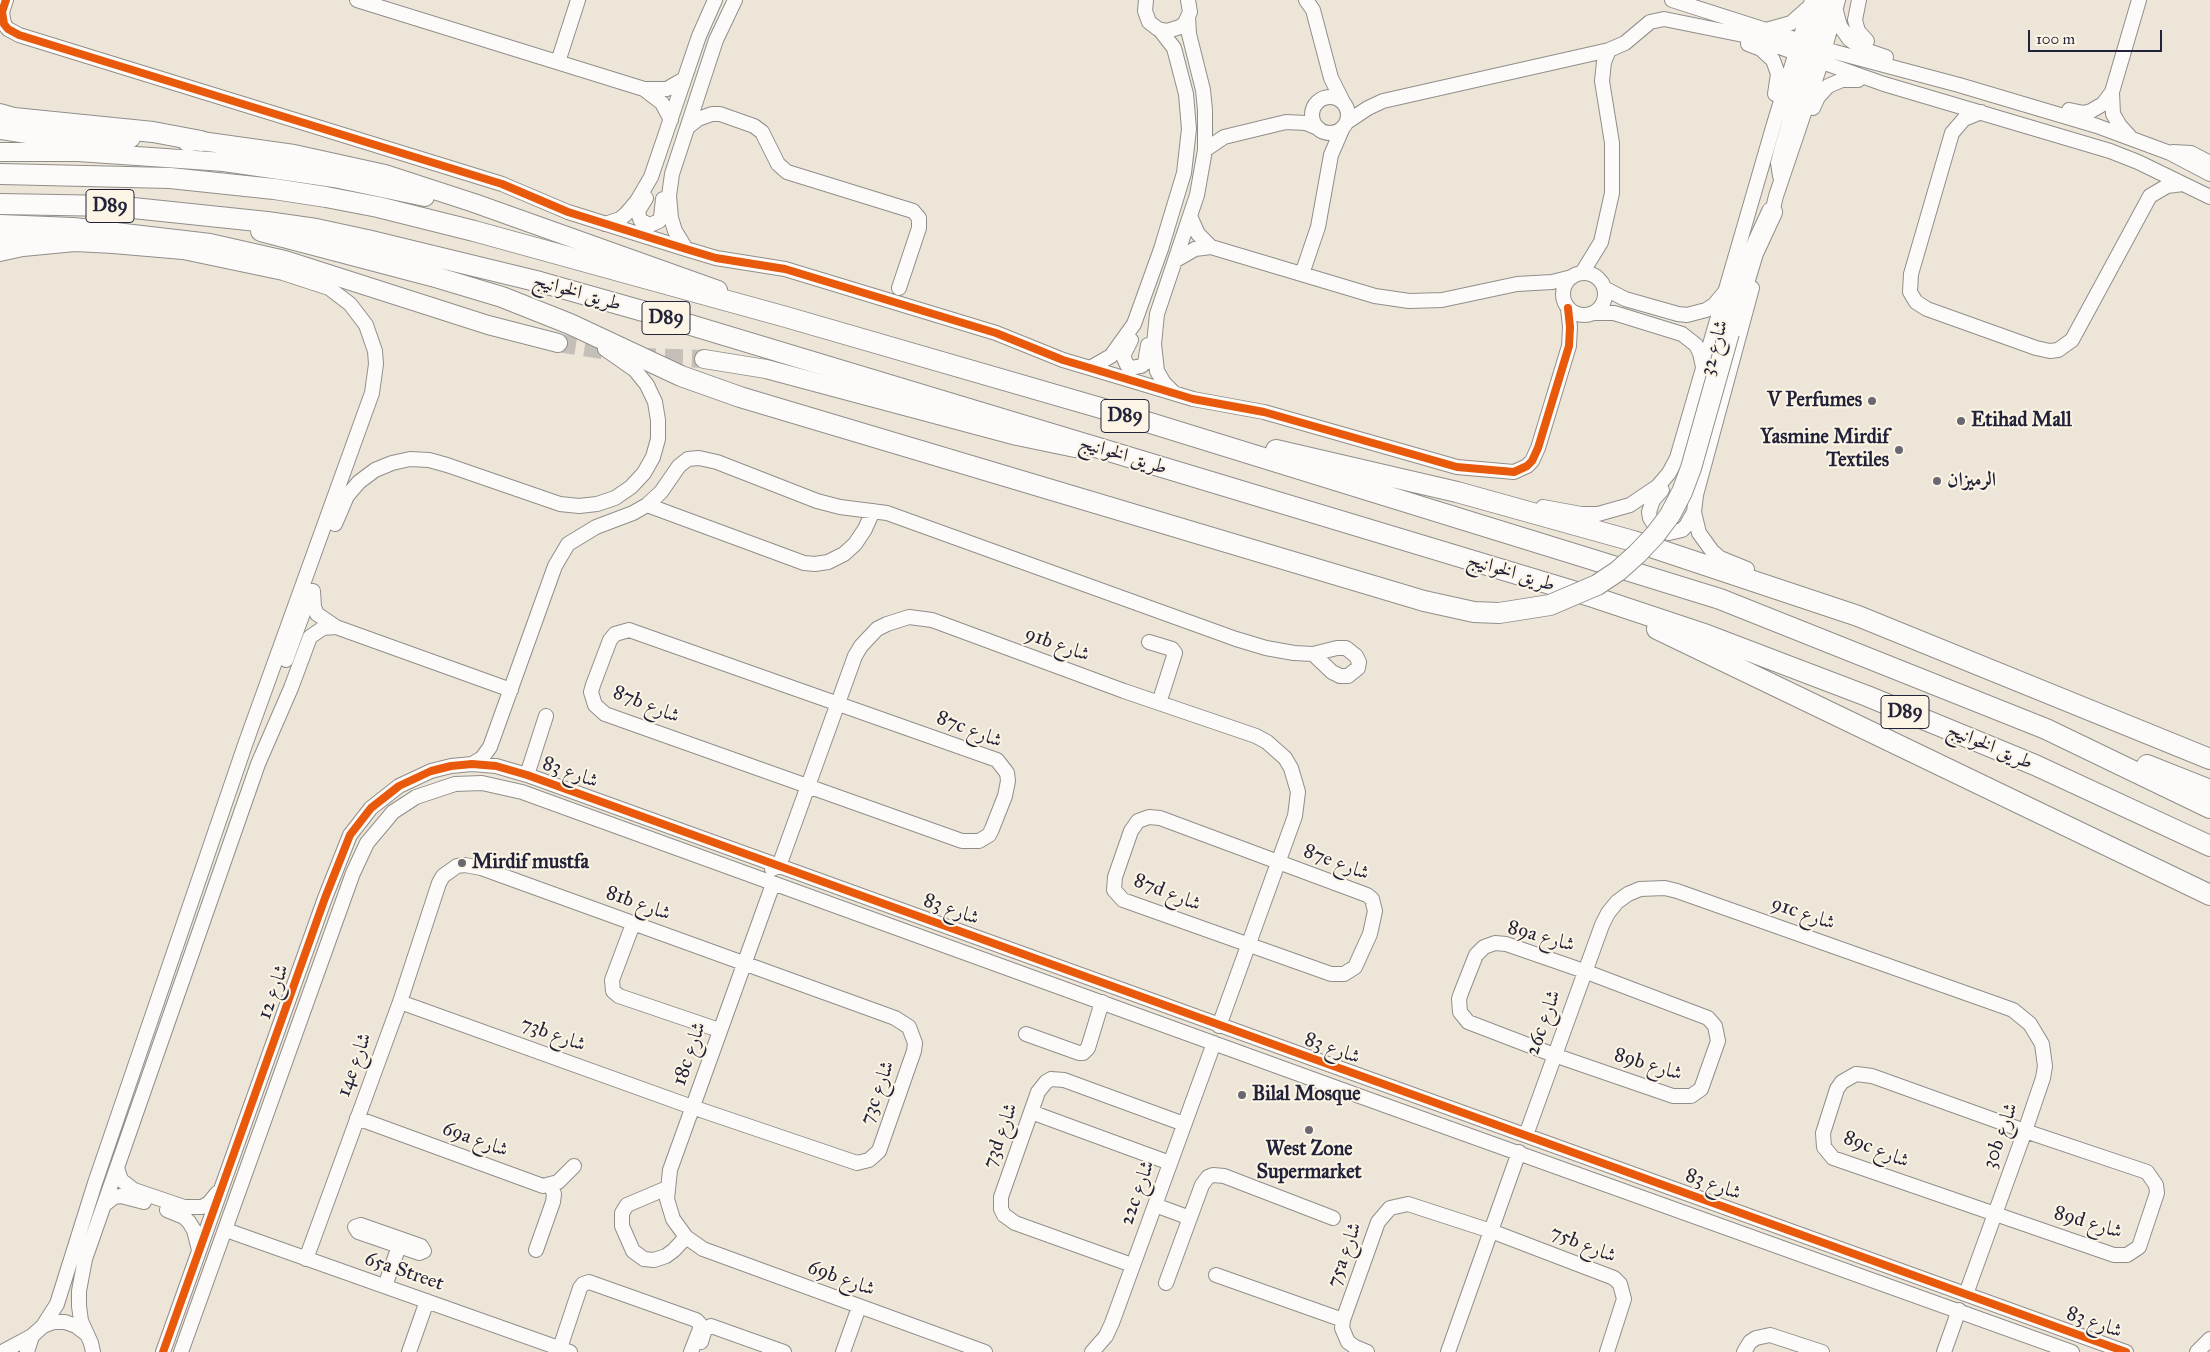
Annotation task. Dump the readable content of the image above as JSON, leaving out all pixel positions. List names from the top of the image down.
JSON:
{
  "streets": {
    "highway": ["D89", "طريق الخوانيج"],
    "street": [
      "شارع 32",
      "91b شارع",
      "87b شارع",
      "87c شارع",
      "شارع 83",
      "87e شارع",
      "87d شارع",
      "81b شارع",
      "91c شارع",
      "89a شارع",
      "شارع 12",
      "26c شارع",
      "73b شارع",
      "18c شارع",
      "14e شارع",
      "89b شارع",
      "73c شارع",
      "73d شارع",
      "30b شارع",
      "69a شارع",
      "89c شارع",
      "22c شارع",
      "89d شارع",
      "75b شارع",
      "75a شارع",
      "65a Street",
      "69b شارع"
    ]
  },
  "crossings": [
    ["91b شارع", "87b شارع"],
    ["91b شارع", "87c شارع"],
    ["91b شارع", "87e شارع"],
    ["91b شارع", "87d شارع"],
    ["87b شارع", "87c شارع"],
    ["شارع 83", "شارع 12"],
    ["شارع 83", "26c شارع"],
    ["شارع 83", "18c شارع"],
    ["شارع 83", "30b شارع"],
    ["شارع 83", "22c شارع"],
    ["87e شارع", "87d شارع"],
    ["81b شارع", "18c شارع"],
    ["81b شارع", "14e شارع"],
    ["81b شارع", "73c شارع"],
    ["91c شارع", "26c شارع"],
    ["91c شارع", "30b شارع"],
    ["89a شارع", "26c شارع"],
    ["89a شارع", "89b شارع"],
    ["شارع 12", "65a Street"],
    ["26c شارع", "89b شارع"],
    ["73b شارع", "18c شارع"],
    ["73b شارع", "14e شارع"],
    ["73b شارع", "73c شارع"],
    ["18c شارع", "73c شارع"],
    ["18c شارع", "69b شارع"],
    ["14e شارع", "69a شارع"],
    ["14e شارع", "65a Street"],
    ["73d شارع", "22c شارع"],
    ["30b شارع", "89c شارع"],
    ["30b شارع", "89d شارع"],
    ["89c شارع", "89d شارع"],
    ["75b شارع", "75a شارع"]
  ],
  "places": [
    "V Perfumes",
    "Etihad Mall",
    "Yasmine Mirdif Textiles",
    "الرميزان",
    "Mirdif mustfa",
    "Bilal Mosque",
    "West Zone Supermarket"
  ],
  "scale_bar": "100 m"
}
